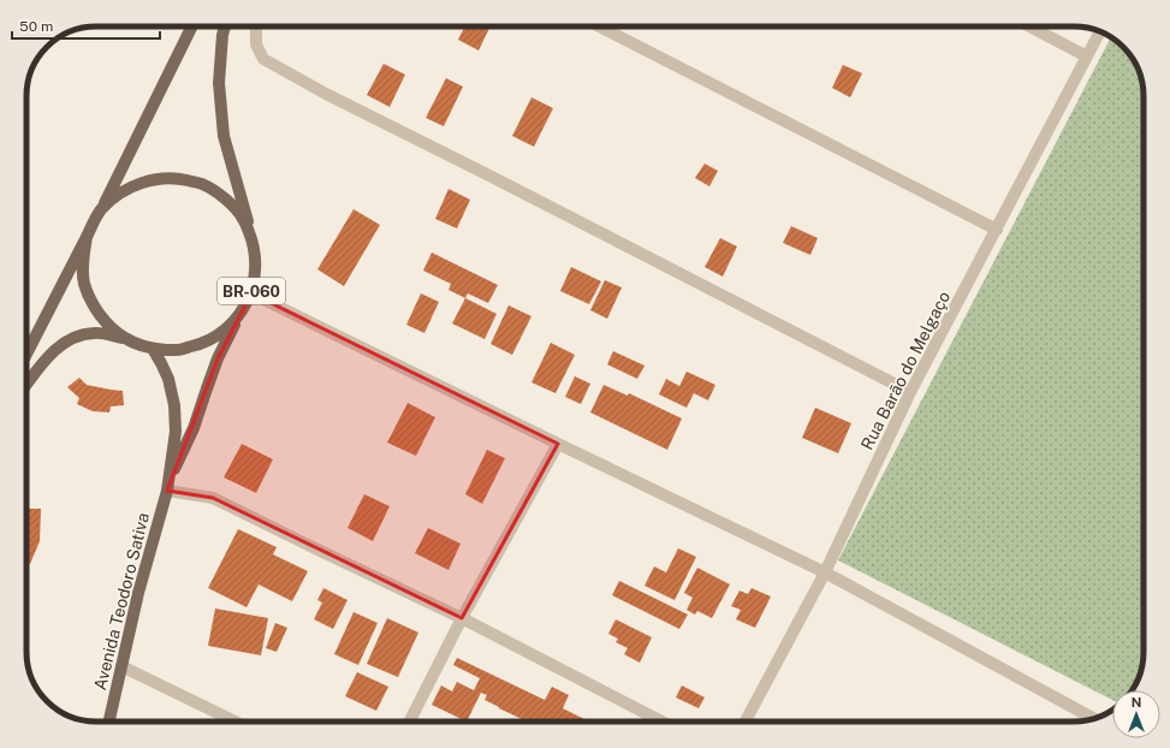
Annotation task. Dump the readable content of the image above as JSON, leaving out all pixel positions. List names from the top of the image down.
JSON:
{
  "streets": {
    "main road": ["BR-060", "Avenida Teodoro Sativa"],
    "street": ["Rua Barão do Melgaço"]
  },
  "crossings": [
    ["BR-060", "Avenida Teodoro Sativa"]
  ],
  "scale_bar": "50 m",
  "north": "top"
}
